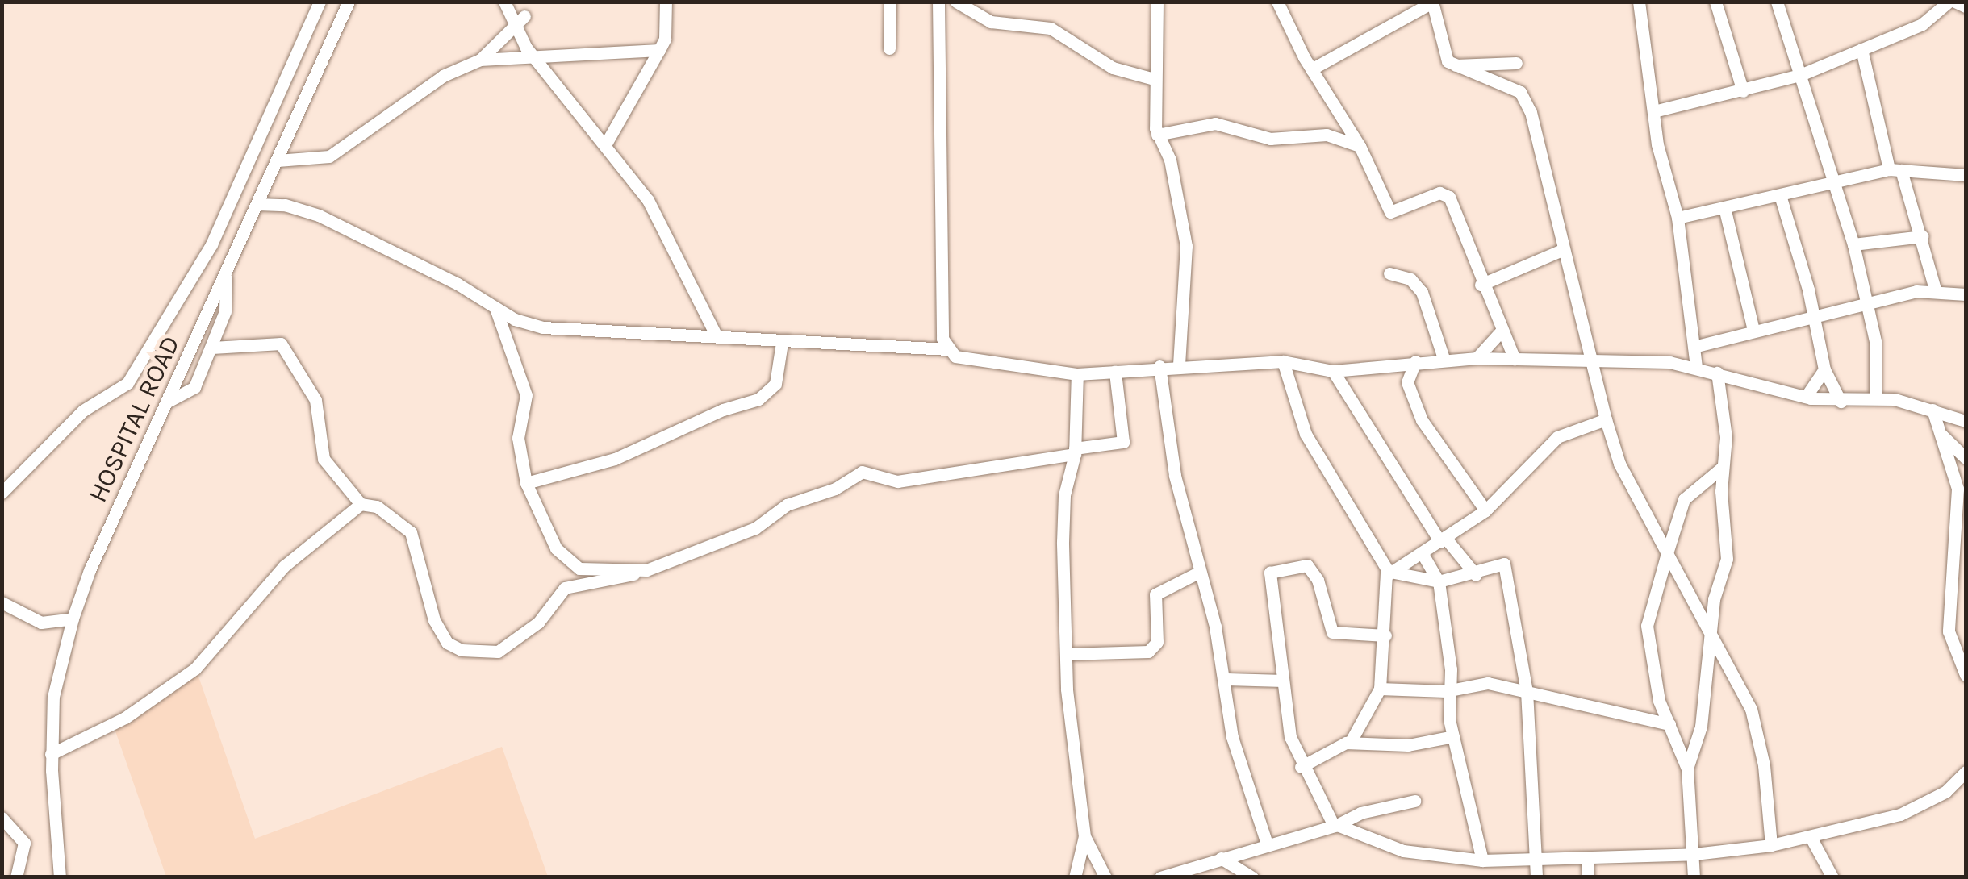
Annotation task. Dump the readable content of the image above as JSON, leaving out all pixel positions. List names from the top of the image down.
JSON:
{
  "streets": {
    "street": ["HOSPITAL ROAD"]
  }
}
